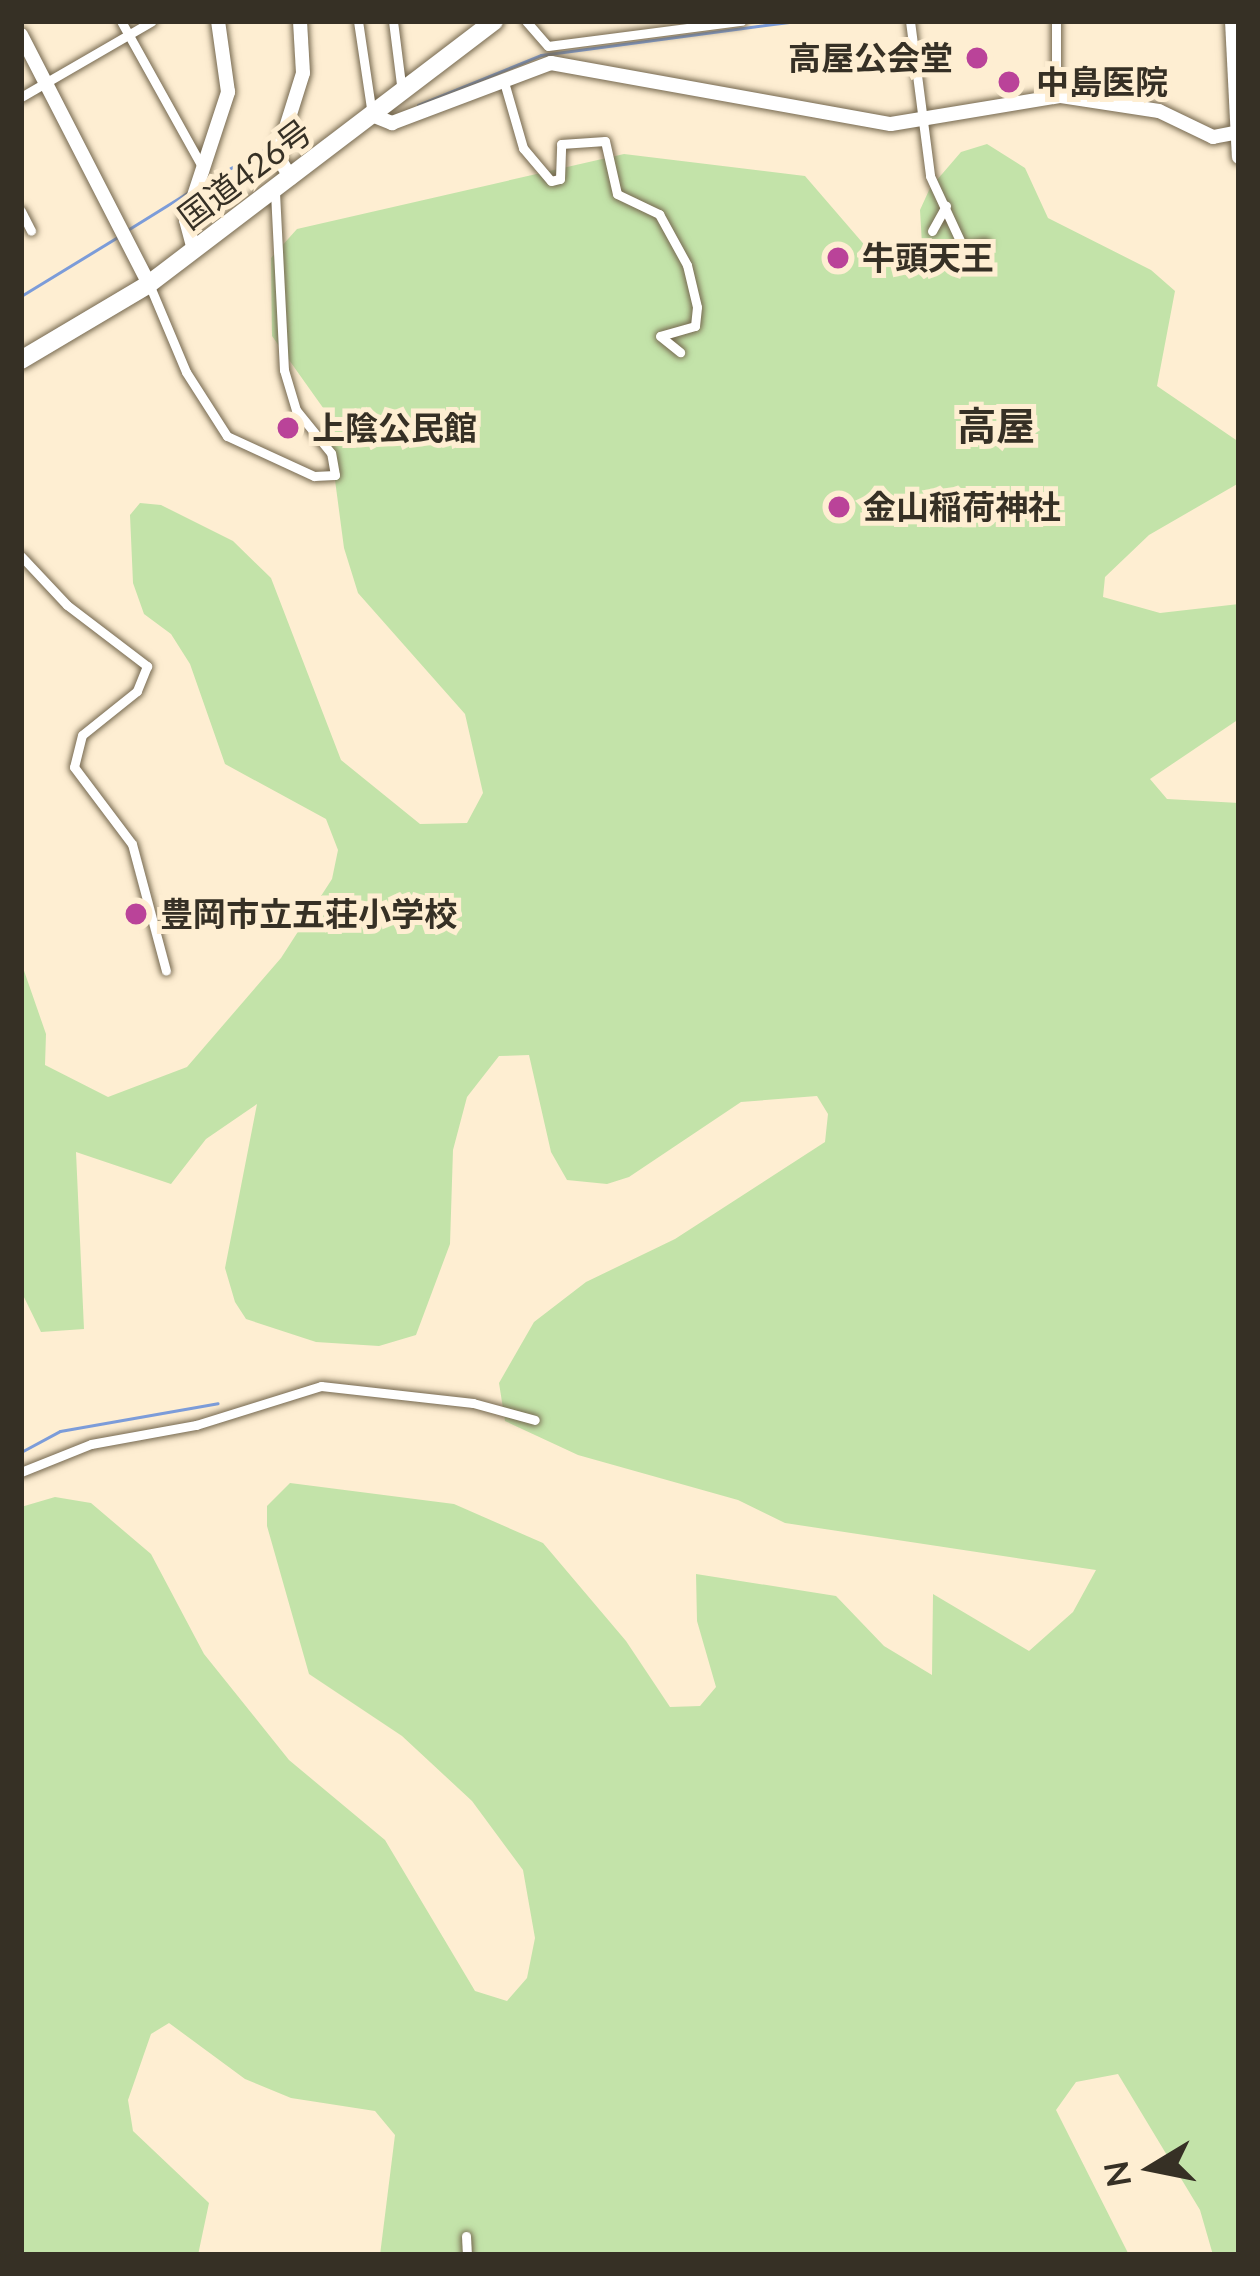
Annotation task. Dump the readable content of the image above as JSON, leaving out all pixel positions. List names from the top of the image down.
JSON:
{
  "streets": {
    "highway": ["国道426号"]
  },
  "districts": ["高屋"],
  "places": [
    "高屋公会堂",
    "中島医院",
    "牛頭天王",
    "上陰公民館",
    "金山稲荷神社",
    "豊岡市立五荘小学校"
  ],
  "north": "left"
}
